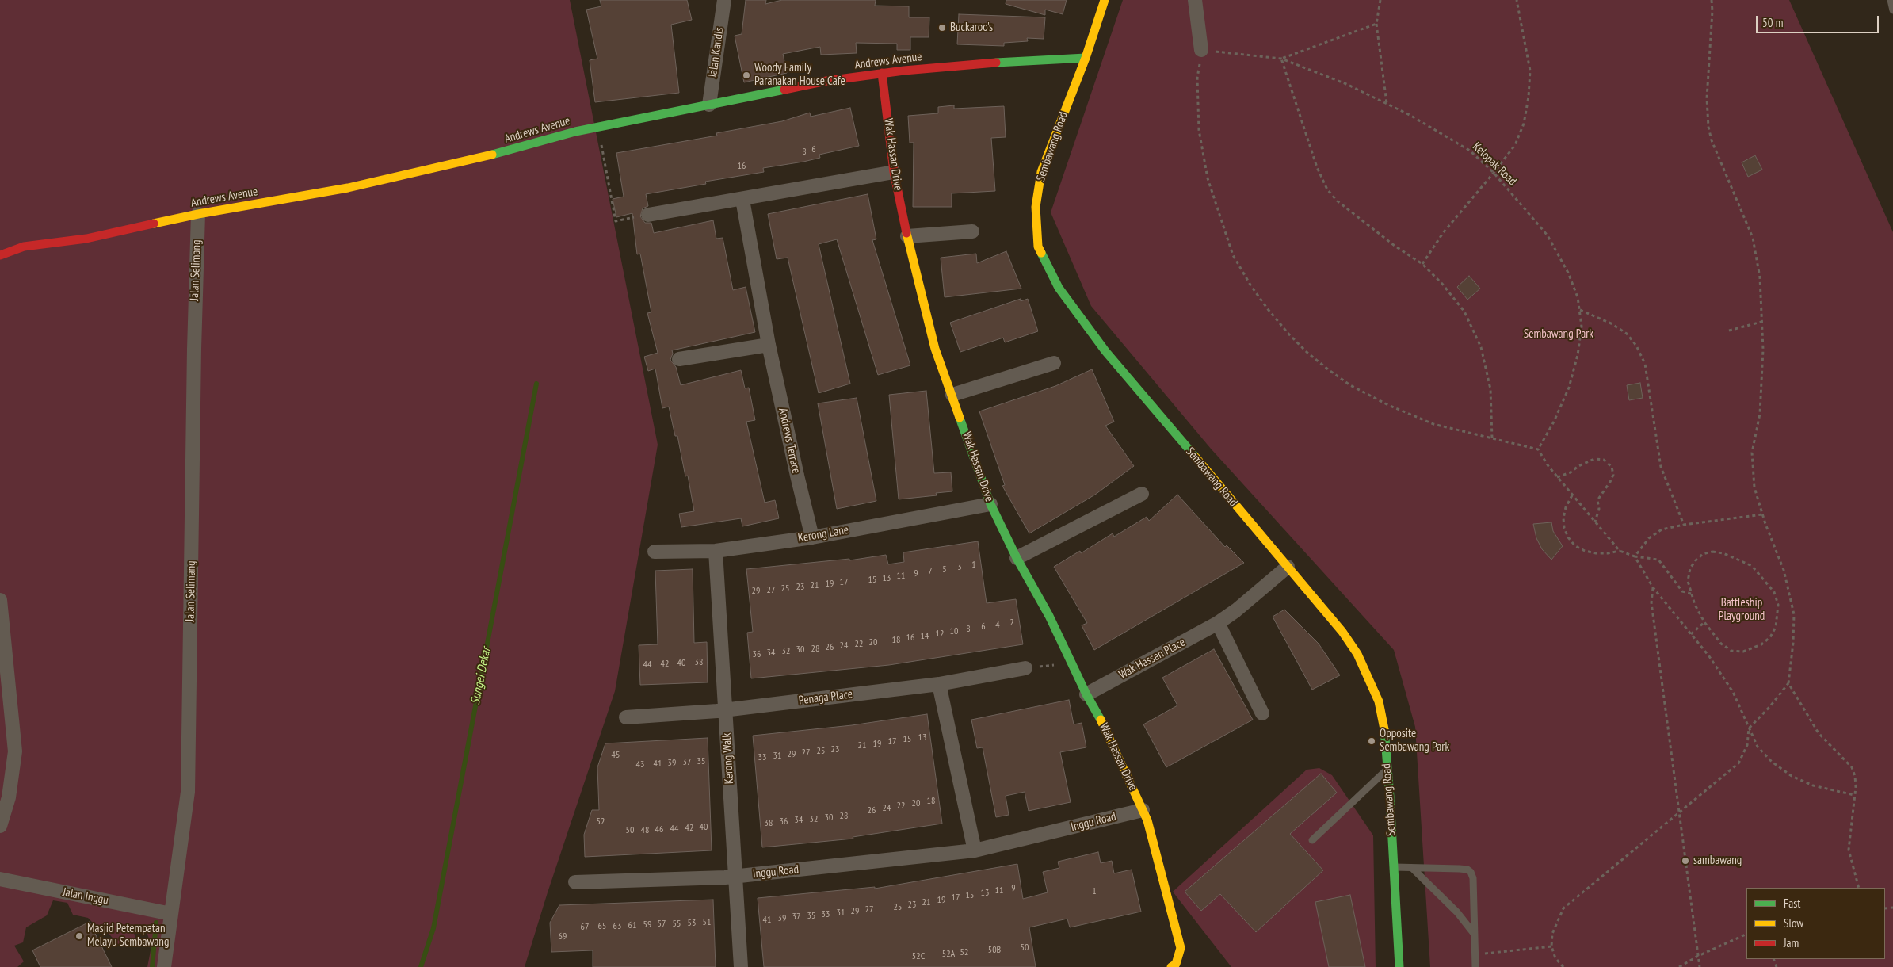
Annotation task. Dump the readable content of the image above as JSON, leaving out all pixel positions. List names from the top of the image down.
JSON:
{
  "streets": {
    "street": [
      "Jalan Kandis",
      "Andrews Avenue",
      "Sembawang Road",
      "Wak Hassan Drive",
      "Jalan Selimang",
      "Andrews Terrace",
      "Kerong Lane",
      "Wak Hassan Place",
      "Penaga Place",
      "Kerong Walk",
      "Inggu Road",
      "Jalan Inggu"
    ],
    "path": ["Kelopak Road"]
  },
  "crossings": [
    ["Jalan Kandis", "Andrews Avenue"],
    ["Andrews Avenue", "Sembawang Road"],
    ["Andrews Avenue", "Wak Hassan Drive"],
    ["Andrews Avenue", "Jalan Selimang"],
    ["Sembawang Road", "Wak Hassan Place"],
    ["Wak Hassan Drive", "Kerong Lane"],
    ["Wak Hassan Drive", "Wak Hassan Place"],
    ["Wak Hassan Drive", "Inggu Road"],
    ["Jalan Selimang", "Jalan Inggu"],
    ["Andrews Terrace", "Kerong Lane"],
    ["Kerong Lane", "Kerong Walk"],
    ["Penaga Place", "Kerong Walk"],
    ["Kerong Walk", "Inggu Road"]
  ],
  "water": ["Sungei Dekar"],
  "parks": ["Sembawang Park", "Battleship Playground"],
  "places": [
    "Buckaroo's",
    "Woody Family Paranakan House Cafe",
    "Opposite Sembawang Park",
    "sambawang",
    "Masjid Petempatan Melayu Sembawang"
  ],
  "house_numbers": [
    "6",
    "8",
    "16",
    "1",
    "3",
    "5",
    "7",
    "9",
    "11",
    "13",
    "15",
    "17",
    "19",
    "21",
    "23",
    "25",
    "27",
    "29",
    "2",
    "4",
    "6",
    "8",
    "10",
    "12",
    "14",
    "16",
    "18",
    "20",
    "22",
    "24",
    "26",
    "28",
    "30",
    "32",
    "34",
    "36",
    "38",
    "40",
    "42",
    "44",
    "13",
    "15",
    "17",
    "19",
    "21",
    "23",
    "25",
    "27",
    "29",
    "45",
    "31",
    "33",
    "35",
    "37",
    "39",
    "41",
    "43",
    "18",
    "20",
    "22",
    "24",
    "26",
    "28",
    "30",
    "32",
    "34",
    "52",
    "36",
    "38",
    "40",
    "42",
    "44",
    "46",
    "50",
    "48",
    "9",
    "11",
    "1",
    "13",
    "15",
    "17",
    "19",
    "21",
    "23",
    "25",
    "27",
    "29",
    "31",
    "33",
    "35",
    "37",
    "39",
    "41",
    "51",
    "53",
    "57",
    "55",
    "59",
    "61",
    "65",
    "63",
    "67",
    "69",
    "50",
    "50B",
    "52",
    "52A",
    "52C"
  ],
  "legend": ["Fast", "Slow", "Jam"],
  "scale_bar": "50 m"
}
